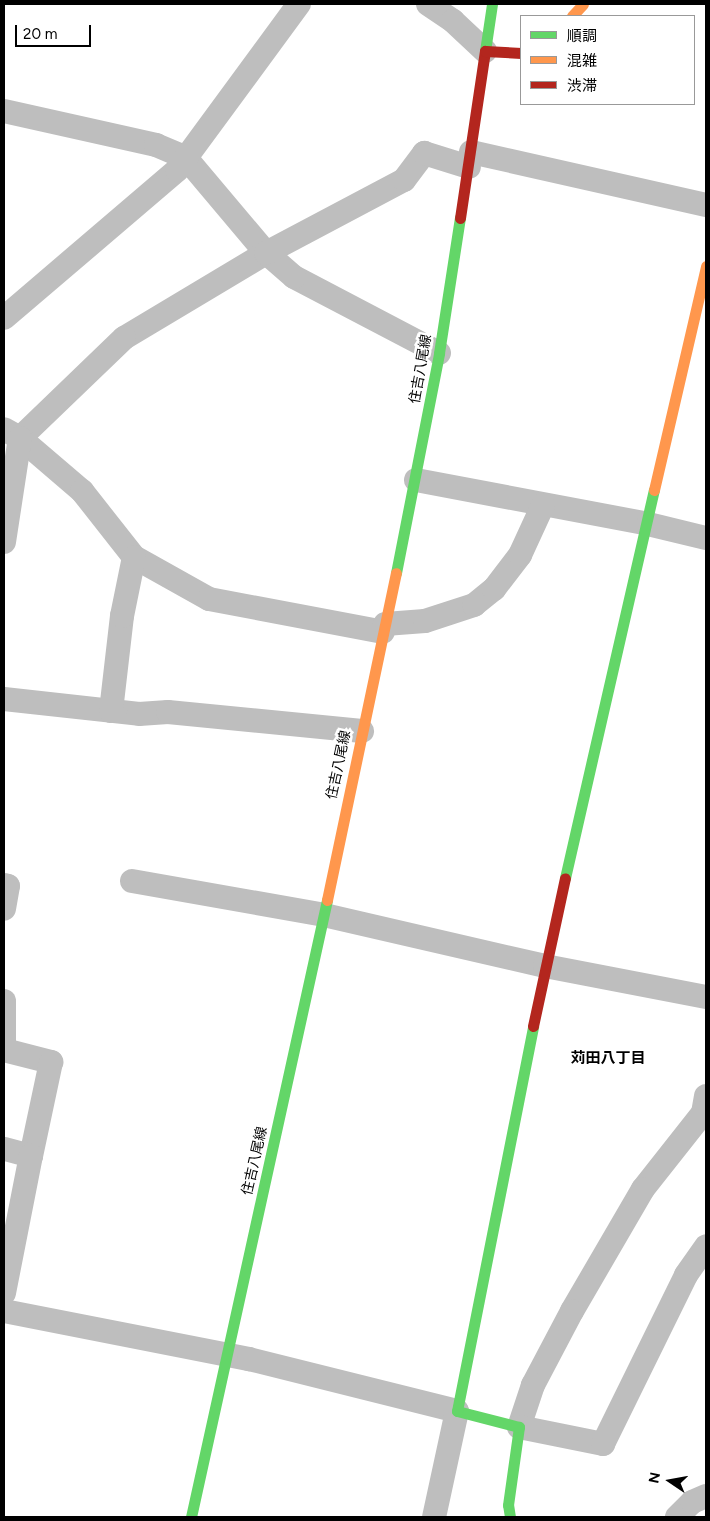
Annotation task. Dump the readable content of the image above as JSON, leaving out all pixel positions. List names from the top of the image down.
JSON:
{
  "streets": {
    "main road": ["住吉八尾線"]
  },
  "districts": ["苅田八丁目"],
  "legend": ["順調", "混雑", "渋滞"],
  "scale_bar": "20 m",
  "north": "left"
}
